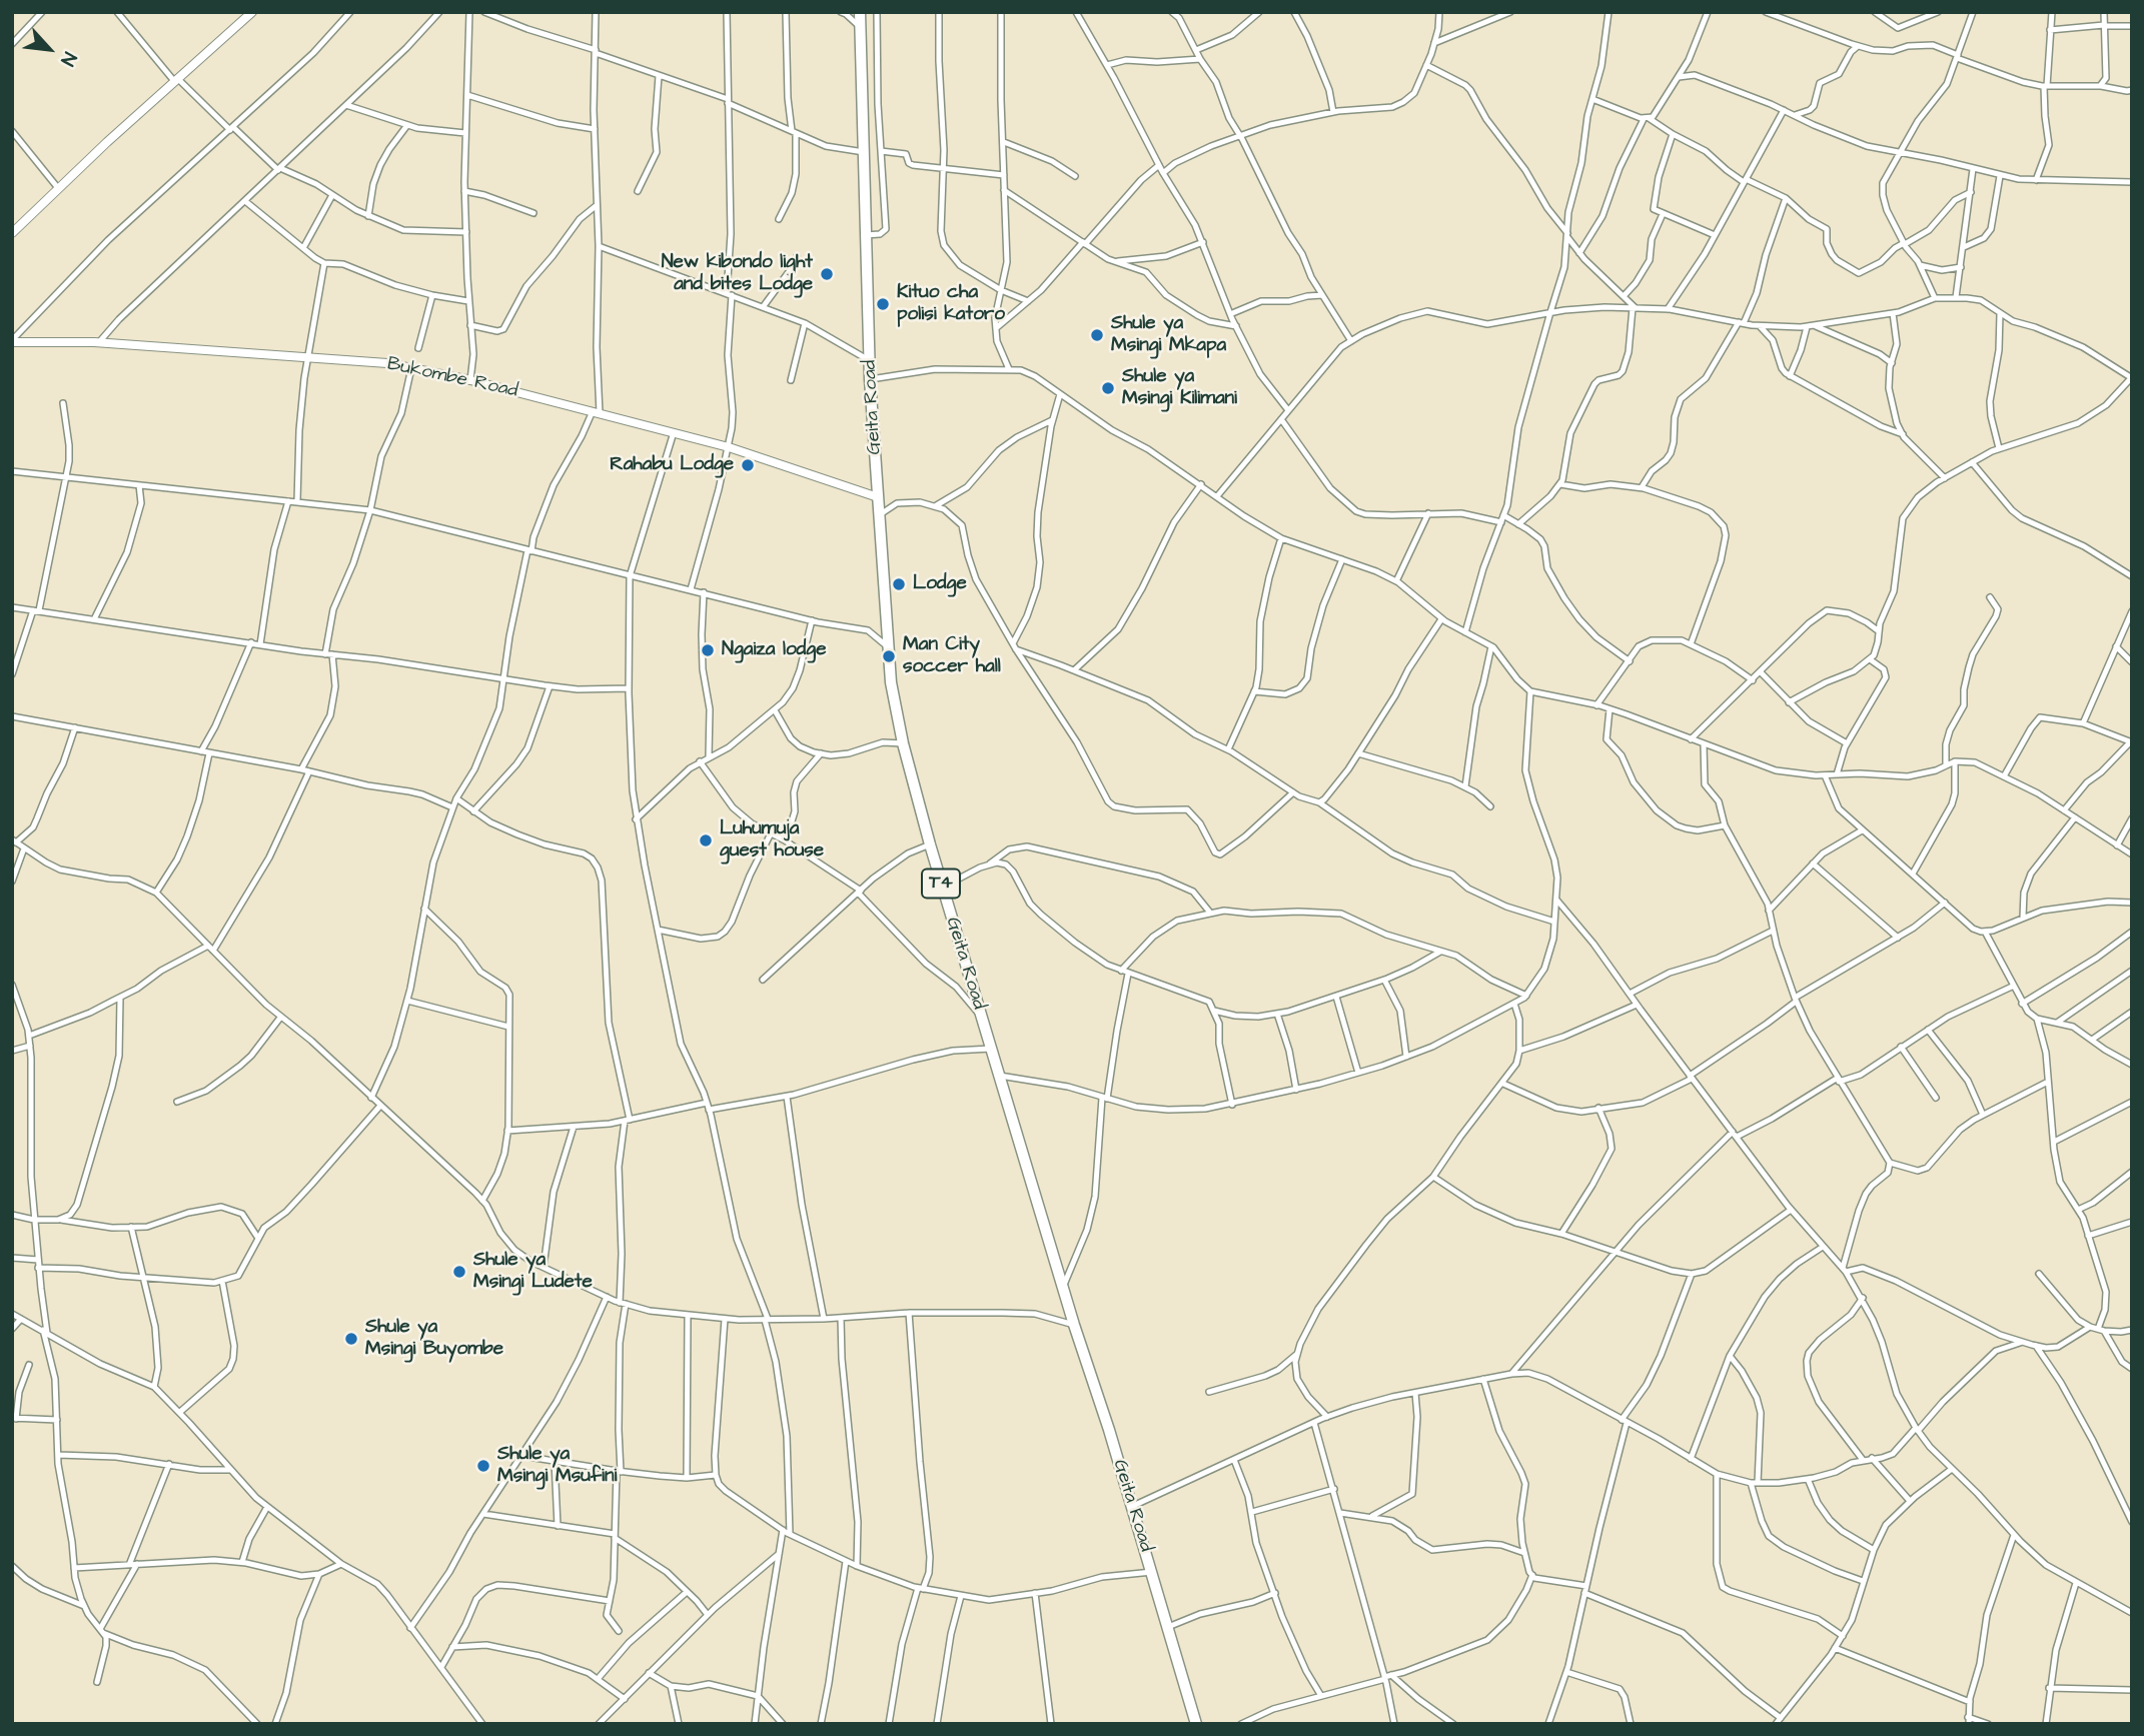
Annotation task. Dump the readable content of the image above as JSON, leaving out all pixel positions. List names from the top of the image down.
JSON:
{
  "streets": {
    "highway": ["Geita Road", "T4"],
    "main road": ["Bukombe Road"]
  },
  "crossings": [
    ["Bukombe Road", "Geita Road"]
  ],
  "places": [
    "New kibondo light and bites Lodge",
    "Kituo cha polisi katoro",
    "Shule ya Msingi Mkapa",
    "Shule ya Msingi Kilimani",
    "Rahabu Lodge",
    "Lodge",
    "Ngaiza lodge",
    "Man City soccer hall",
    "Luhumuja guest house",
    "Shule ya Msingi Ludete",
    "Shule ya Msingi Buyombe",
    "Shule ya Msingi Msufini"
  ],
  "north": "bottom right"
}
